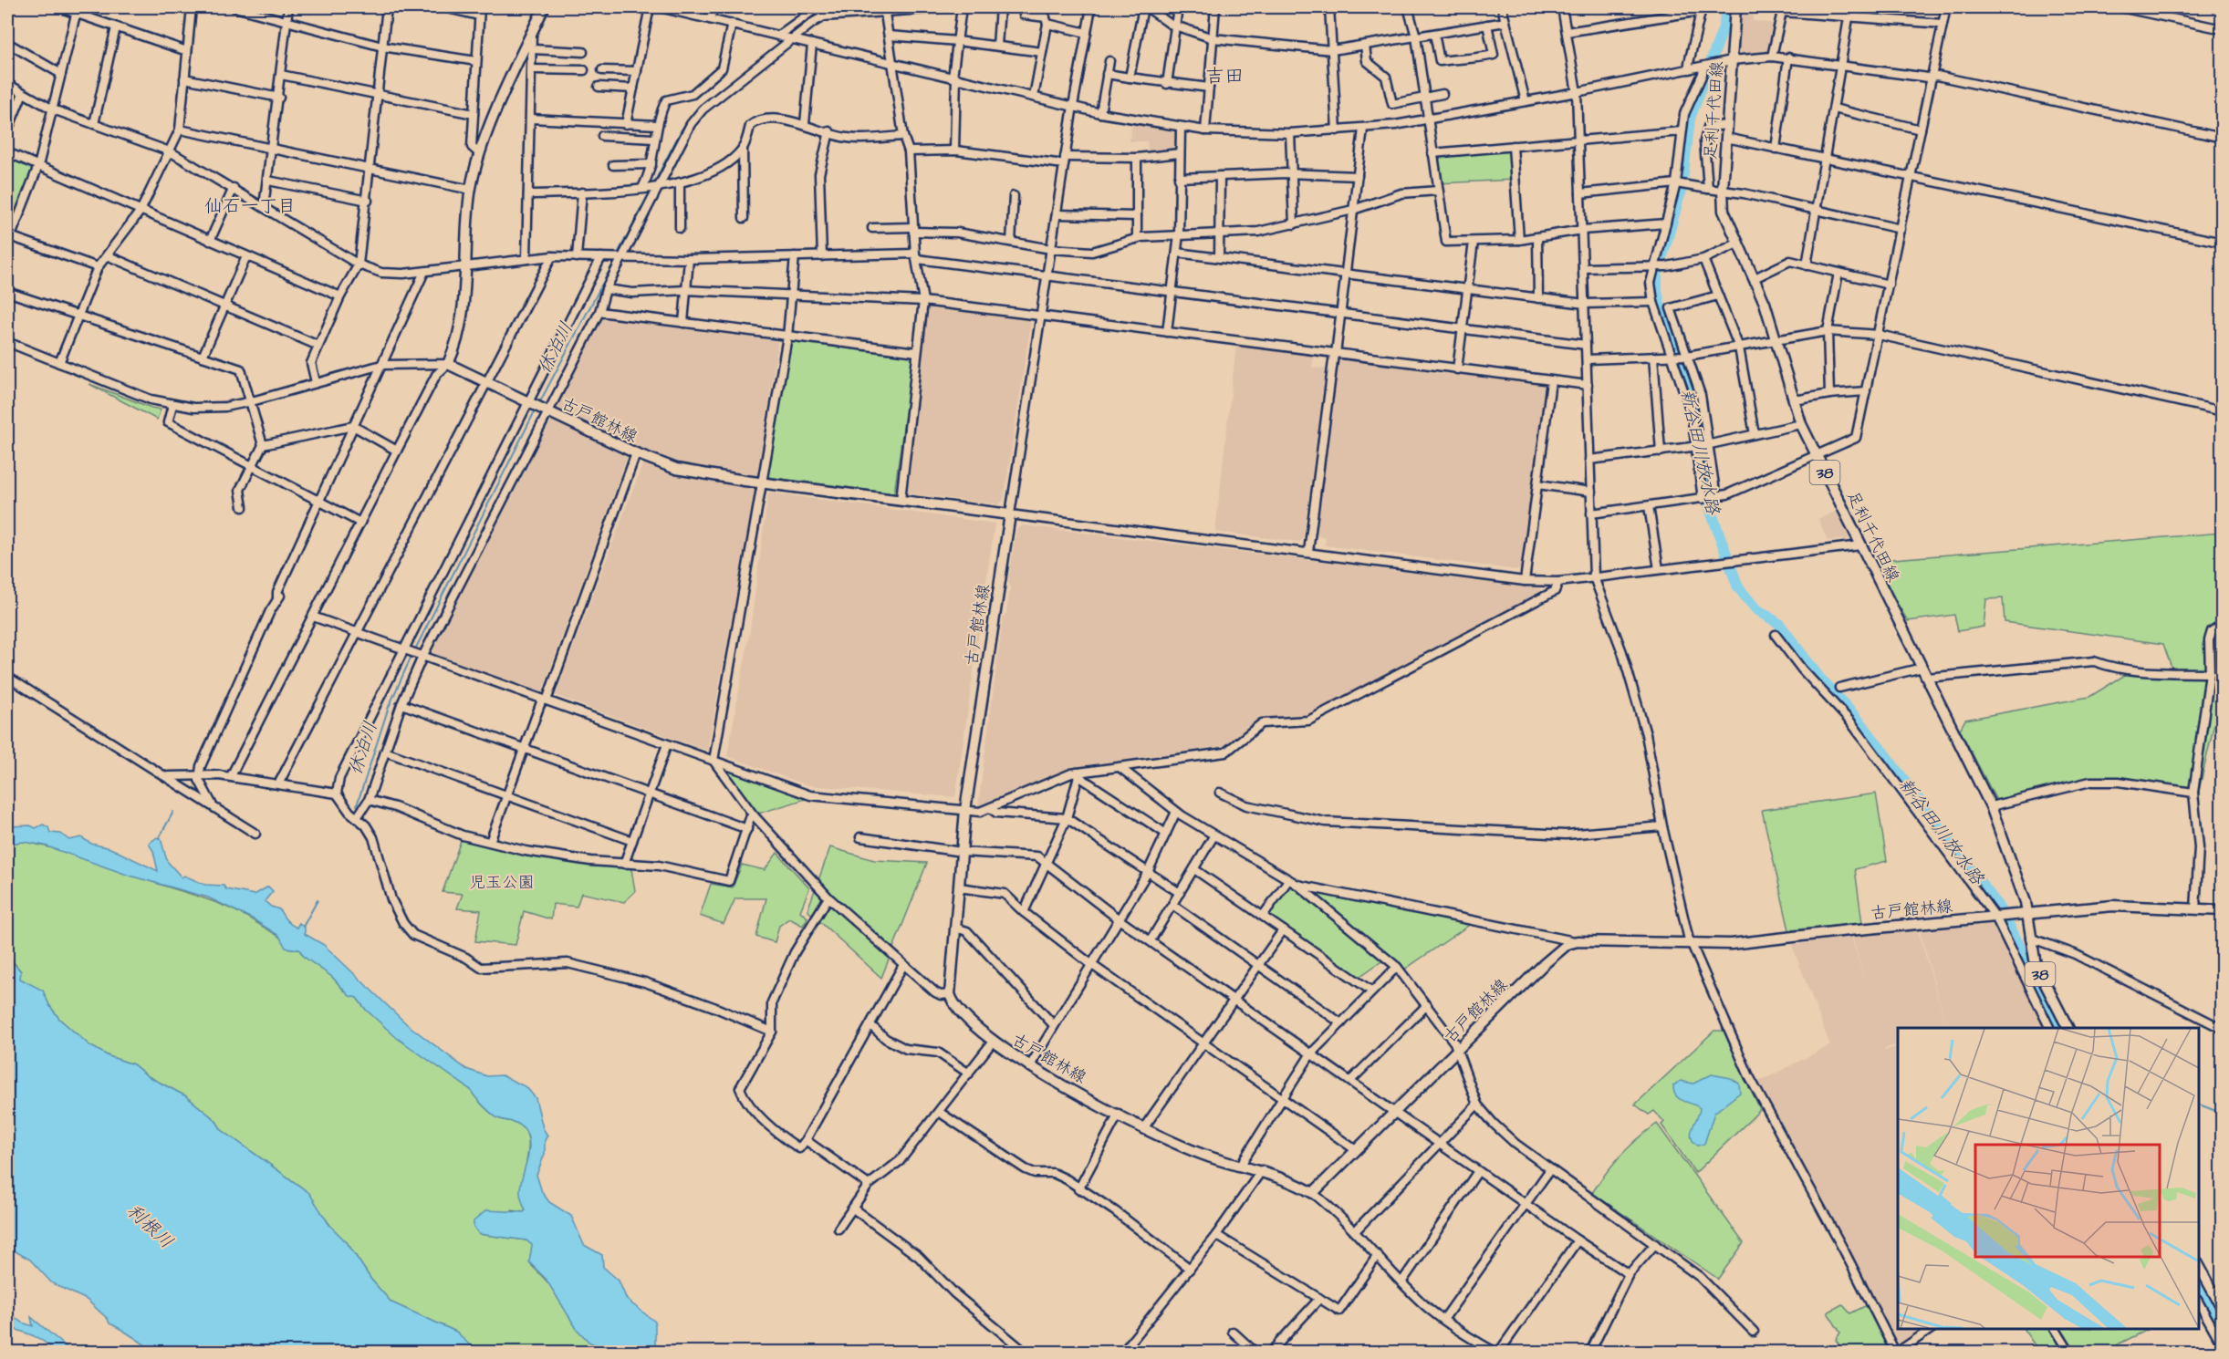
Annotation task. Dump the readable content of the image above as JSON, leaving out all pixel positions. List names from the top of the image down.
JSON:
{
  "streets": {
    "main road": ["足利千代田線", "古戸館林線", "38"]
  },
  "crossings": [
    ["足利千代田線", "古戸館林線"]
  ],
  "districts": ["吉田", "仙石一丁目"],
  "water": ["休泊川", "新谷田川放水路", "利根川"],
  "parks": ["児玉公園"]
}
